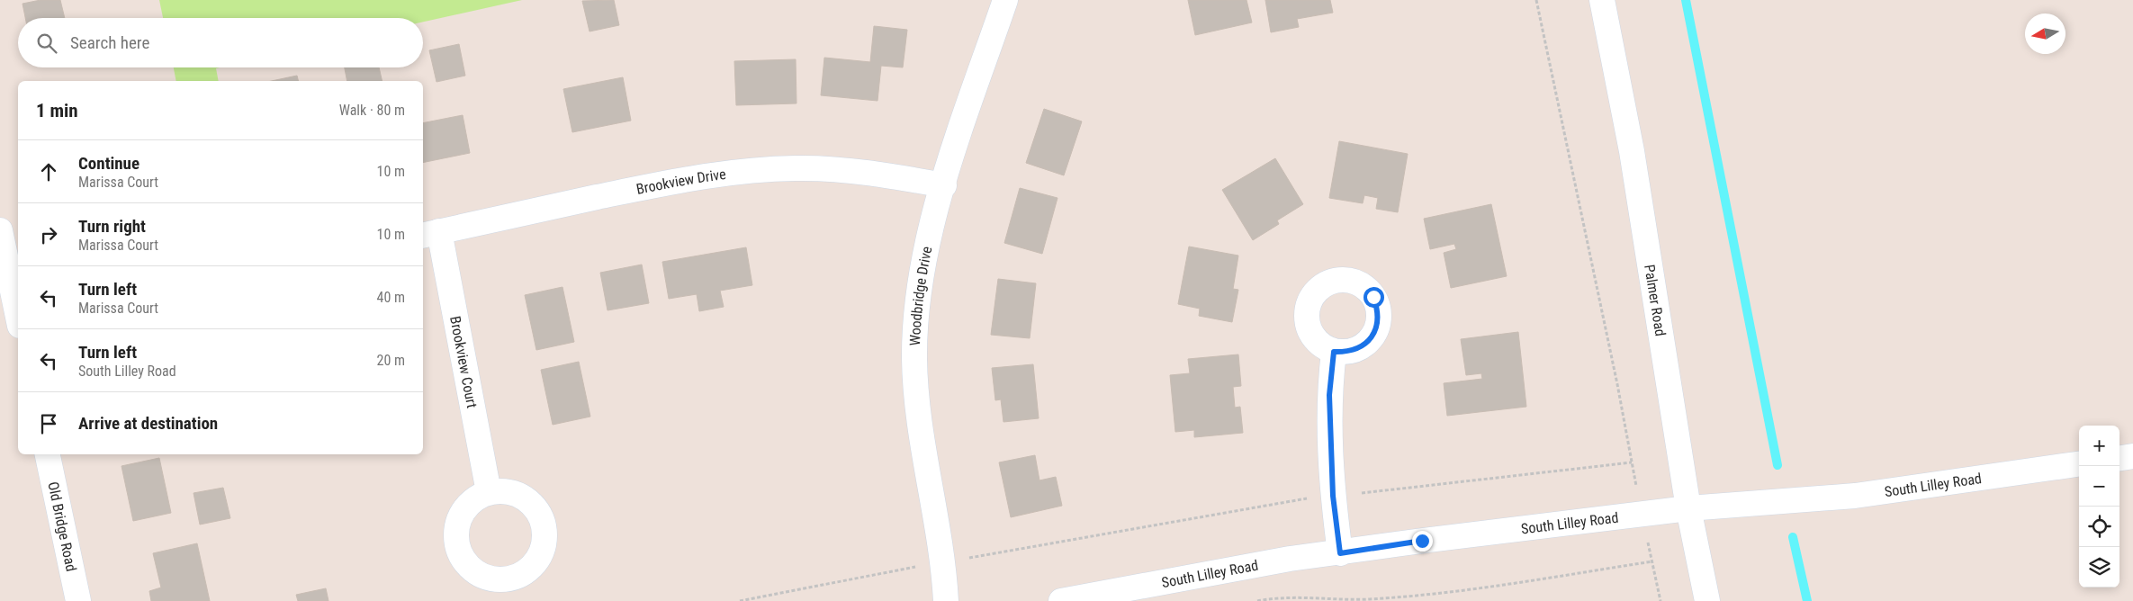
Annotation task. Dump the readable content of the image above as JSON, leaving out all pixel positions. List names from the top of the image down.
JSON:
{
  "streets": {
    "street": [
      "Brookview Drive",
      "Woodbridge Drive",
      "Palmer Road",
      "Brookview Court",
      "South Lilley Road",
      "Old Bridge Road"
    ]
  },
  "crossings": [
    ["Brookview Drive", "Woodbridge Drive"],
    ["Brookview Drive", "Brookview Court"],
    ["Palmer Road", "South Lilley Road"]
  ],
  "north": "left",
  "page": {
    "search": "Search here",
    "heading": ["1 min", "Walk · 80 m"],
    "list": [
      ["Continue", "Marissa Court", "10 m"],
      ["Turn right", "Marissa Court", "10 m"],
      ["Turn left", "Marissa Court", "40 m"],
      ["Turn left", "South Lilley Road", "20 m"],
      "Arrive at destination"
    ],
    "map_buttons": ["+", "−"]
  }
}
